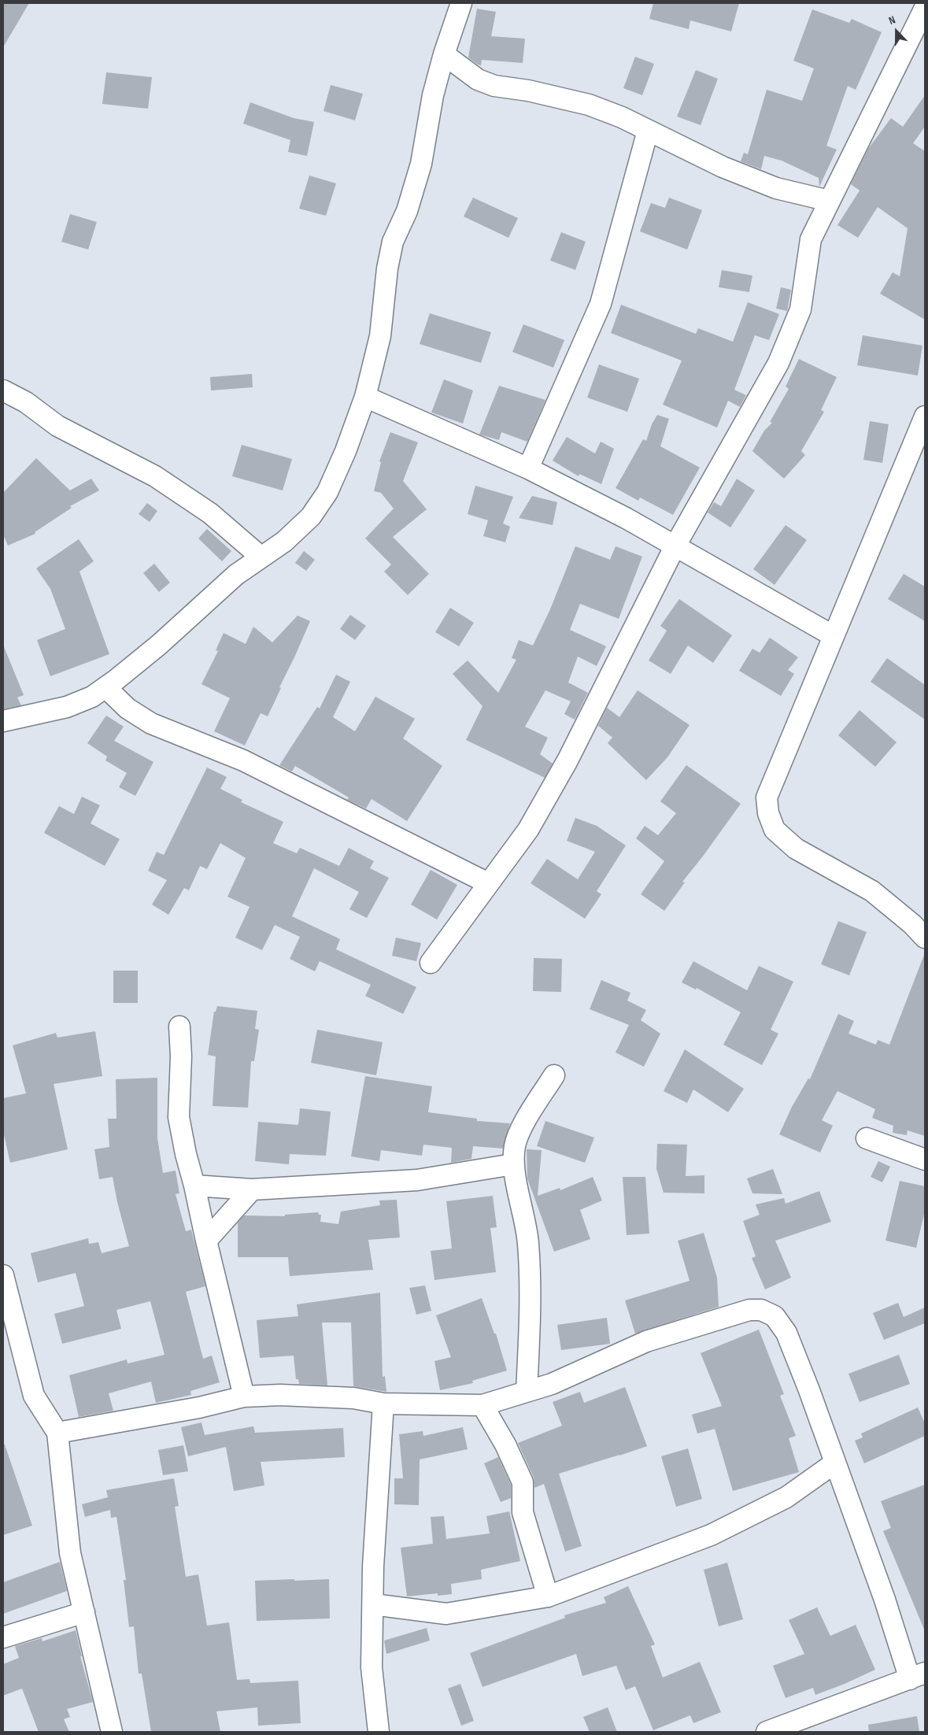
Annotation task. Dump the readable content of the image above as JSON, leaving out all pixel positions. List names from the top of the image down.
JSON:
{
  "north": "top"
}
